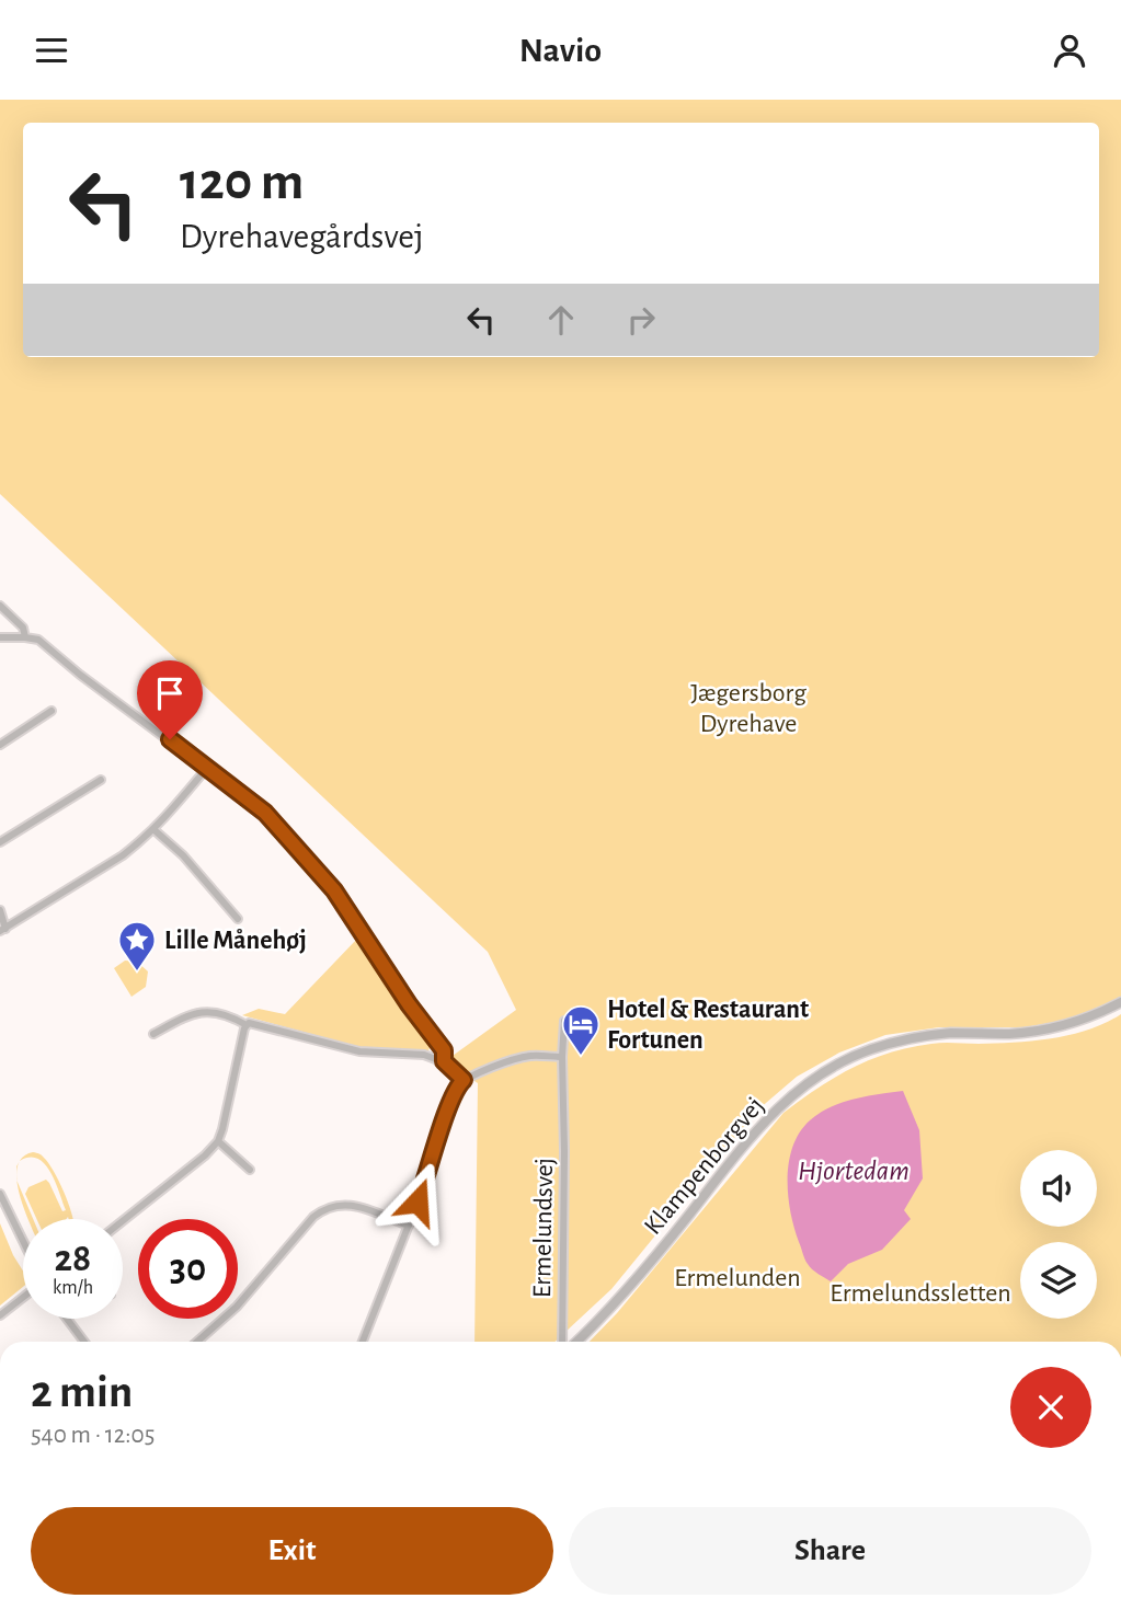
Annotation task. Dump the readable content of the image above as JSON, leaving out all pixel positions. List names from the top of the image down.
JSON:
{
  "streets": {
    "street": ["Klampenborgvej", "Ermelundsvej"]
  },
  "water": ["Hjortedam"],
  "parks": ["Jægersborg Dyrehave", "Ermelunden", "Ermelundssletten"],
  "places": {
    "place": ["Lille Månehøj"],
    "hotel": ["Hotel & Restaurant Fortunen"]
  },
  "page": {
    "header": "Navio",
    "turn": ["120 m", "Dyrehavegårdsvej"],
    "speed": "28 km/h",
    "limit": "30",
    "heading": ["2 min", "540 m · 12:05"],
    "buttons": ["Exit", "Share"]
  }
}
